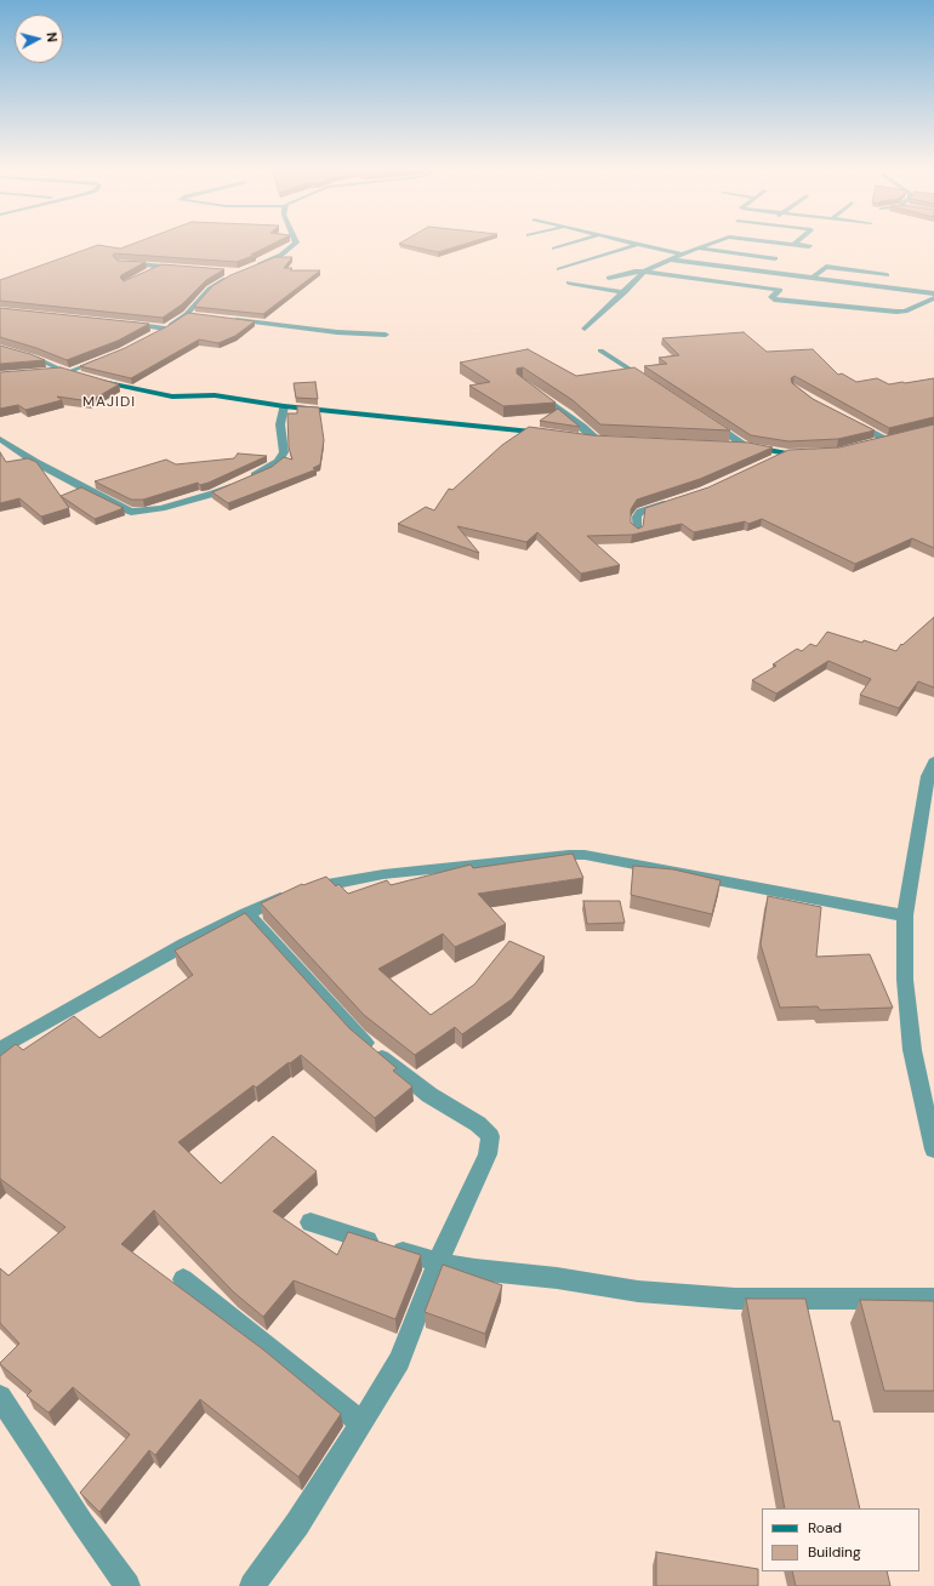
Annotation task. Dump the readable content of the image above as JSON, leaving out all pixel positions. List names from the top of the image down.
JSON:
{
  "districts": ["MAJIDI"],
  "legend": ["Road", "Building"],
  "north": "right"
}
